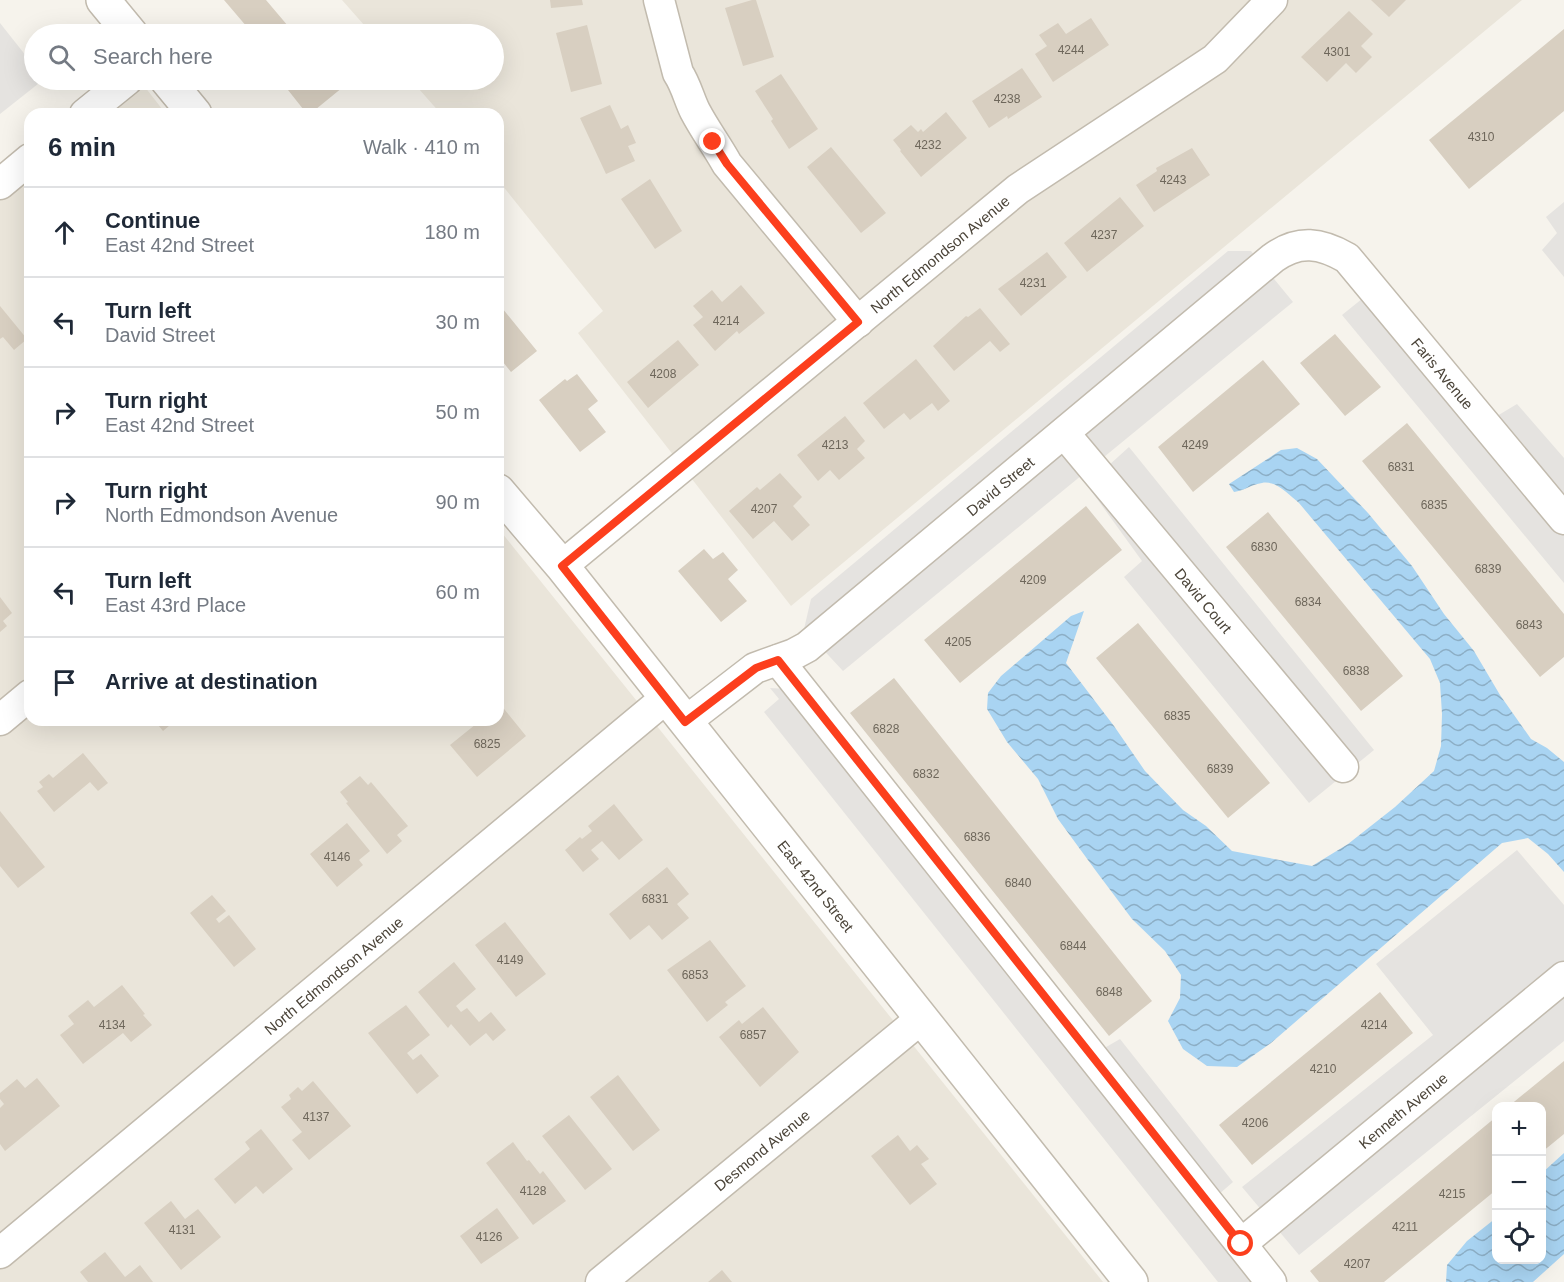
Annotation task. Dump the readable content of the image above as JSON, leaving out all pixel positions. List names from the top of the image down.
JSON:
{
  "streets": {
    "street": [
      "North Edmondson Avenue",
      "Faris Avenue",
      "David Street",
      "David Court",
      "East 42nd Street",
      "Kenneth Avenue",
      "Desmond Avenue"
    ]
  },
  "crossings": [
    ["North Edmondson Avenue", "David Street"],
    ["North Edmondson Avenue", "East 42nd Street"],
    ["Faris Avenue", "David Street"],
    ["David Street", "David Court"],
    ["David Street", "East 42nd Street"],
    ["East 42nd Street", "Desmond Avenue"]
  ],
  "house_numbers": [
    "4244",
    "4301",
    "4238",
    "4310",
    "4232",
    "4243",
    "4237",
    "4231",
    "4214",
    "4208",
    "4213",
    "4249",
    "6831",
    "6835",
    "4207",
    "6830",
    "6839",
    "4209",
    "6834",
    "6843",
    "4205",
    "6838",
    "6835",
    "6828",
    "6825",
    "6839",
    "6832",
    "6836",
    "4146",
    "6840",
    "6831",
    "6844",
    "4149",
    "6853",
    "6848",
    "4134",
    "4214",
    "6857",
    "4210",
    "4137",
    "4206",
    "4128",
    "4215",
    "4211",
    "4131",
    "4126",
    "4207"
  ],
  "page": {
    "search": "Search here",
    "heading": ["6 min", "Walk · 410 m"],
    "list": [
      ["Continue", "East 42nd Street", "180 m"],
      ["Turn left", "David Street", "30 m"],
      ["Turn right", "East 42nd Street", "50 m"],
      ["Turn right", "North Edmondson Avenue", "90 m"],
      ["Turn left", "East 43rd Place", "60 m"],
      "Arrive at destination"
    ],
    "map_buttons": ["+", "−"]
  }
}
